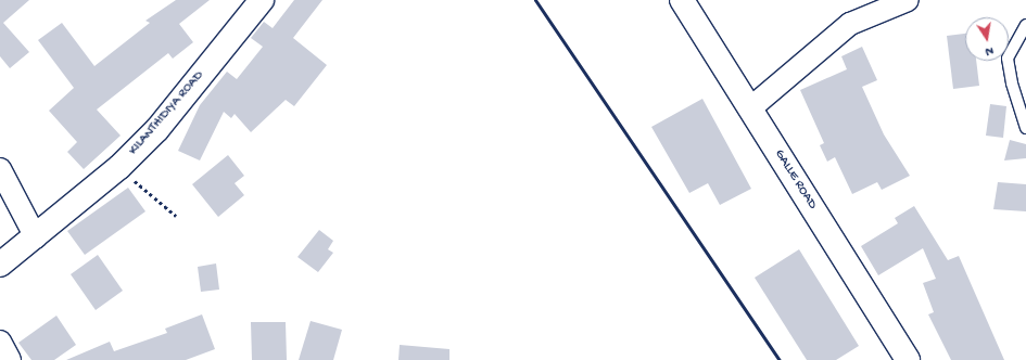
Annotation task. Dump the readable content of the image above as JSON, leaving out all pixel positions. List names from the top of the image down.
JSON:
{
  "streets": {
    "main road": ["KILANTHIDIYA ROAD", "GALLE ROAD"]
  },
  "north": "bottom"
}
